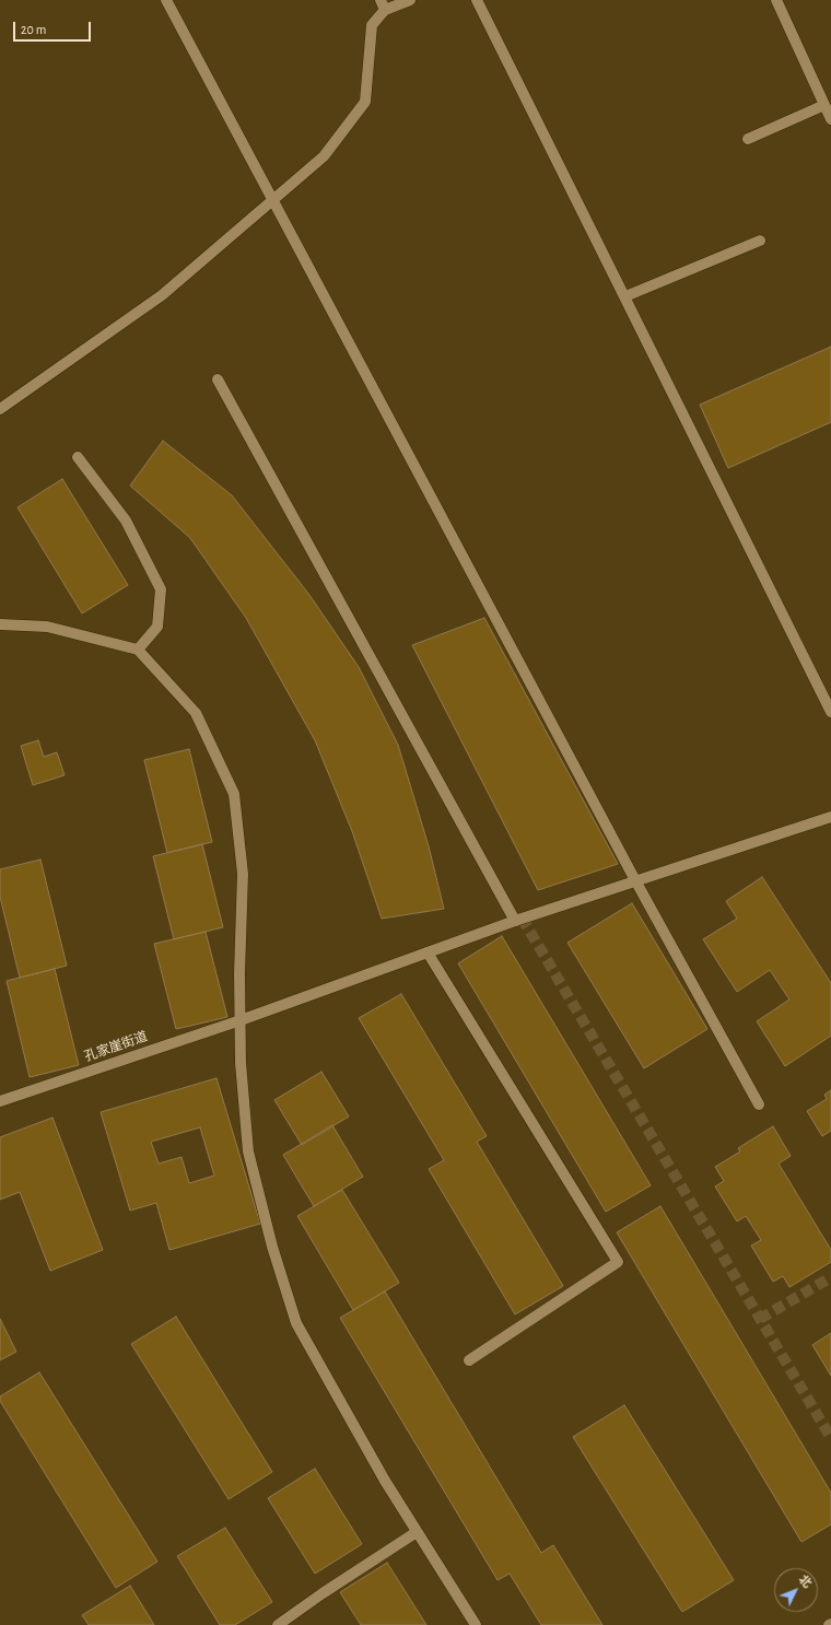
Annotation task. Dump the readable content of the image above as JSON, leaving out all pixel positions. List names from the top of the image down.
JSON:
{
  "streets": {
    "street": ["孔家崖街道"]
  },
  "scale_bar": "20 m",
  "north": "top right"
}
